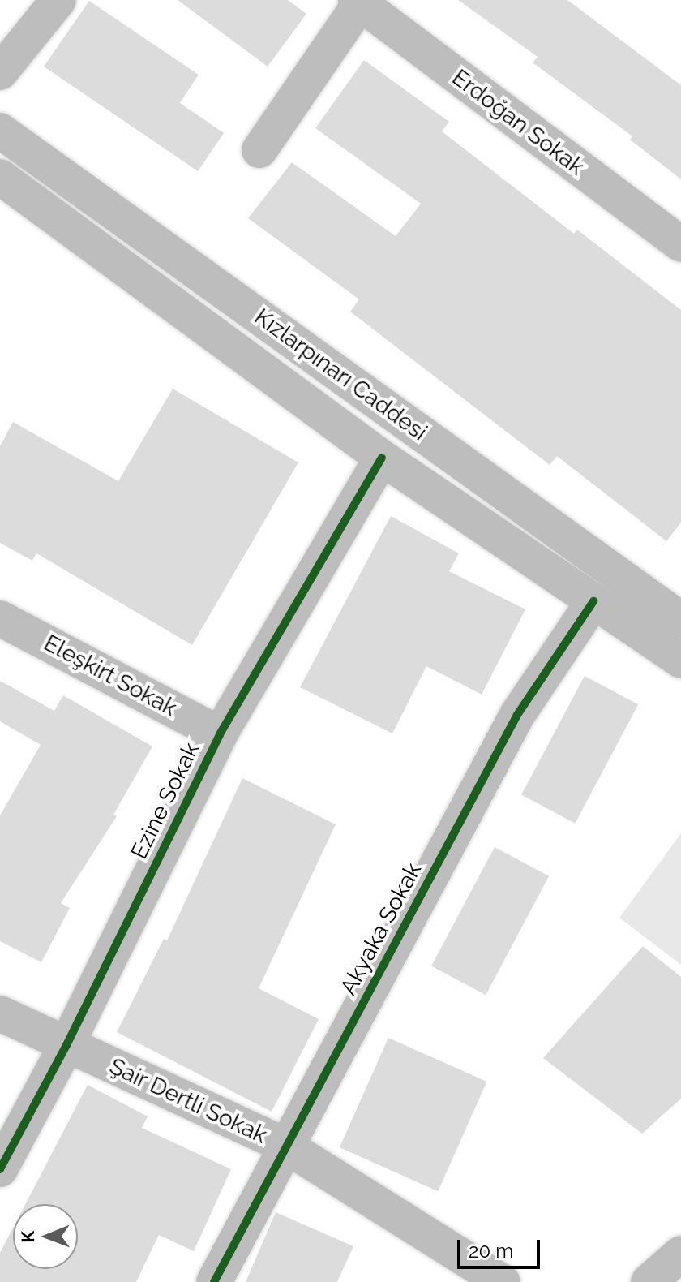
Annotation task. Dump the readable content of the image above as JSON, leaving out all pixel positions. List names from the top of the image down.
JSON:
{
  "streets": {
    "street": [
      "Erdoğan Sokak",
      "Kızlarpınarı Caddesi",
      "Eleşkirt Sokak",
      "Ezine Sokak",
      "Akyaka Sokak",
      "Şair Dertli Sokak"
    ]
  },
  "crossings": [
    ["Kızlarpınarı Caddesi", "Ezine Sokak"],
    ["Kızlarpınarı Caddesi", "Akyaka Sokak"],
    ["Eleşkirt Sokak", "Ezine Sokak"],
    ["Ezine Sokak", "Şair Dertli Sokak"],
    ["Akyaka Sokak", "Şair Dertli Sokak"]
  ],
  "scale_bar": "20 m",
  "north": "left"
}
